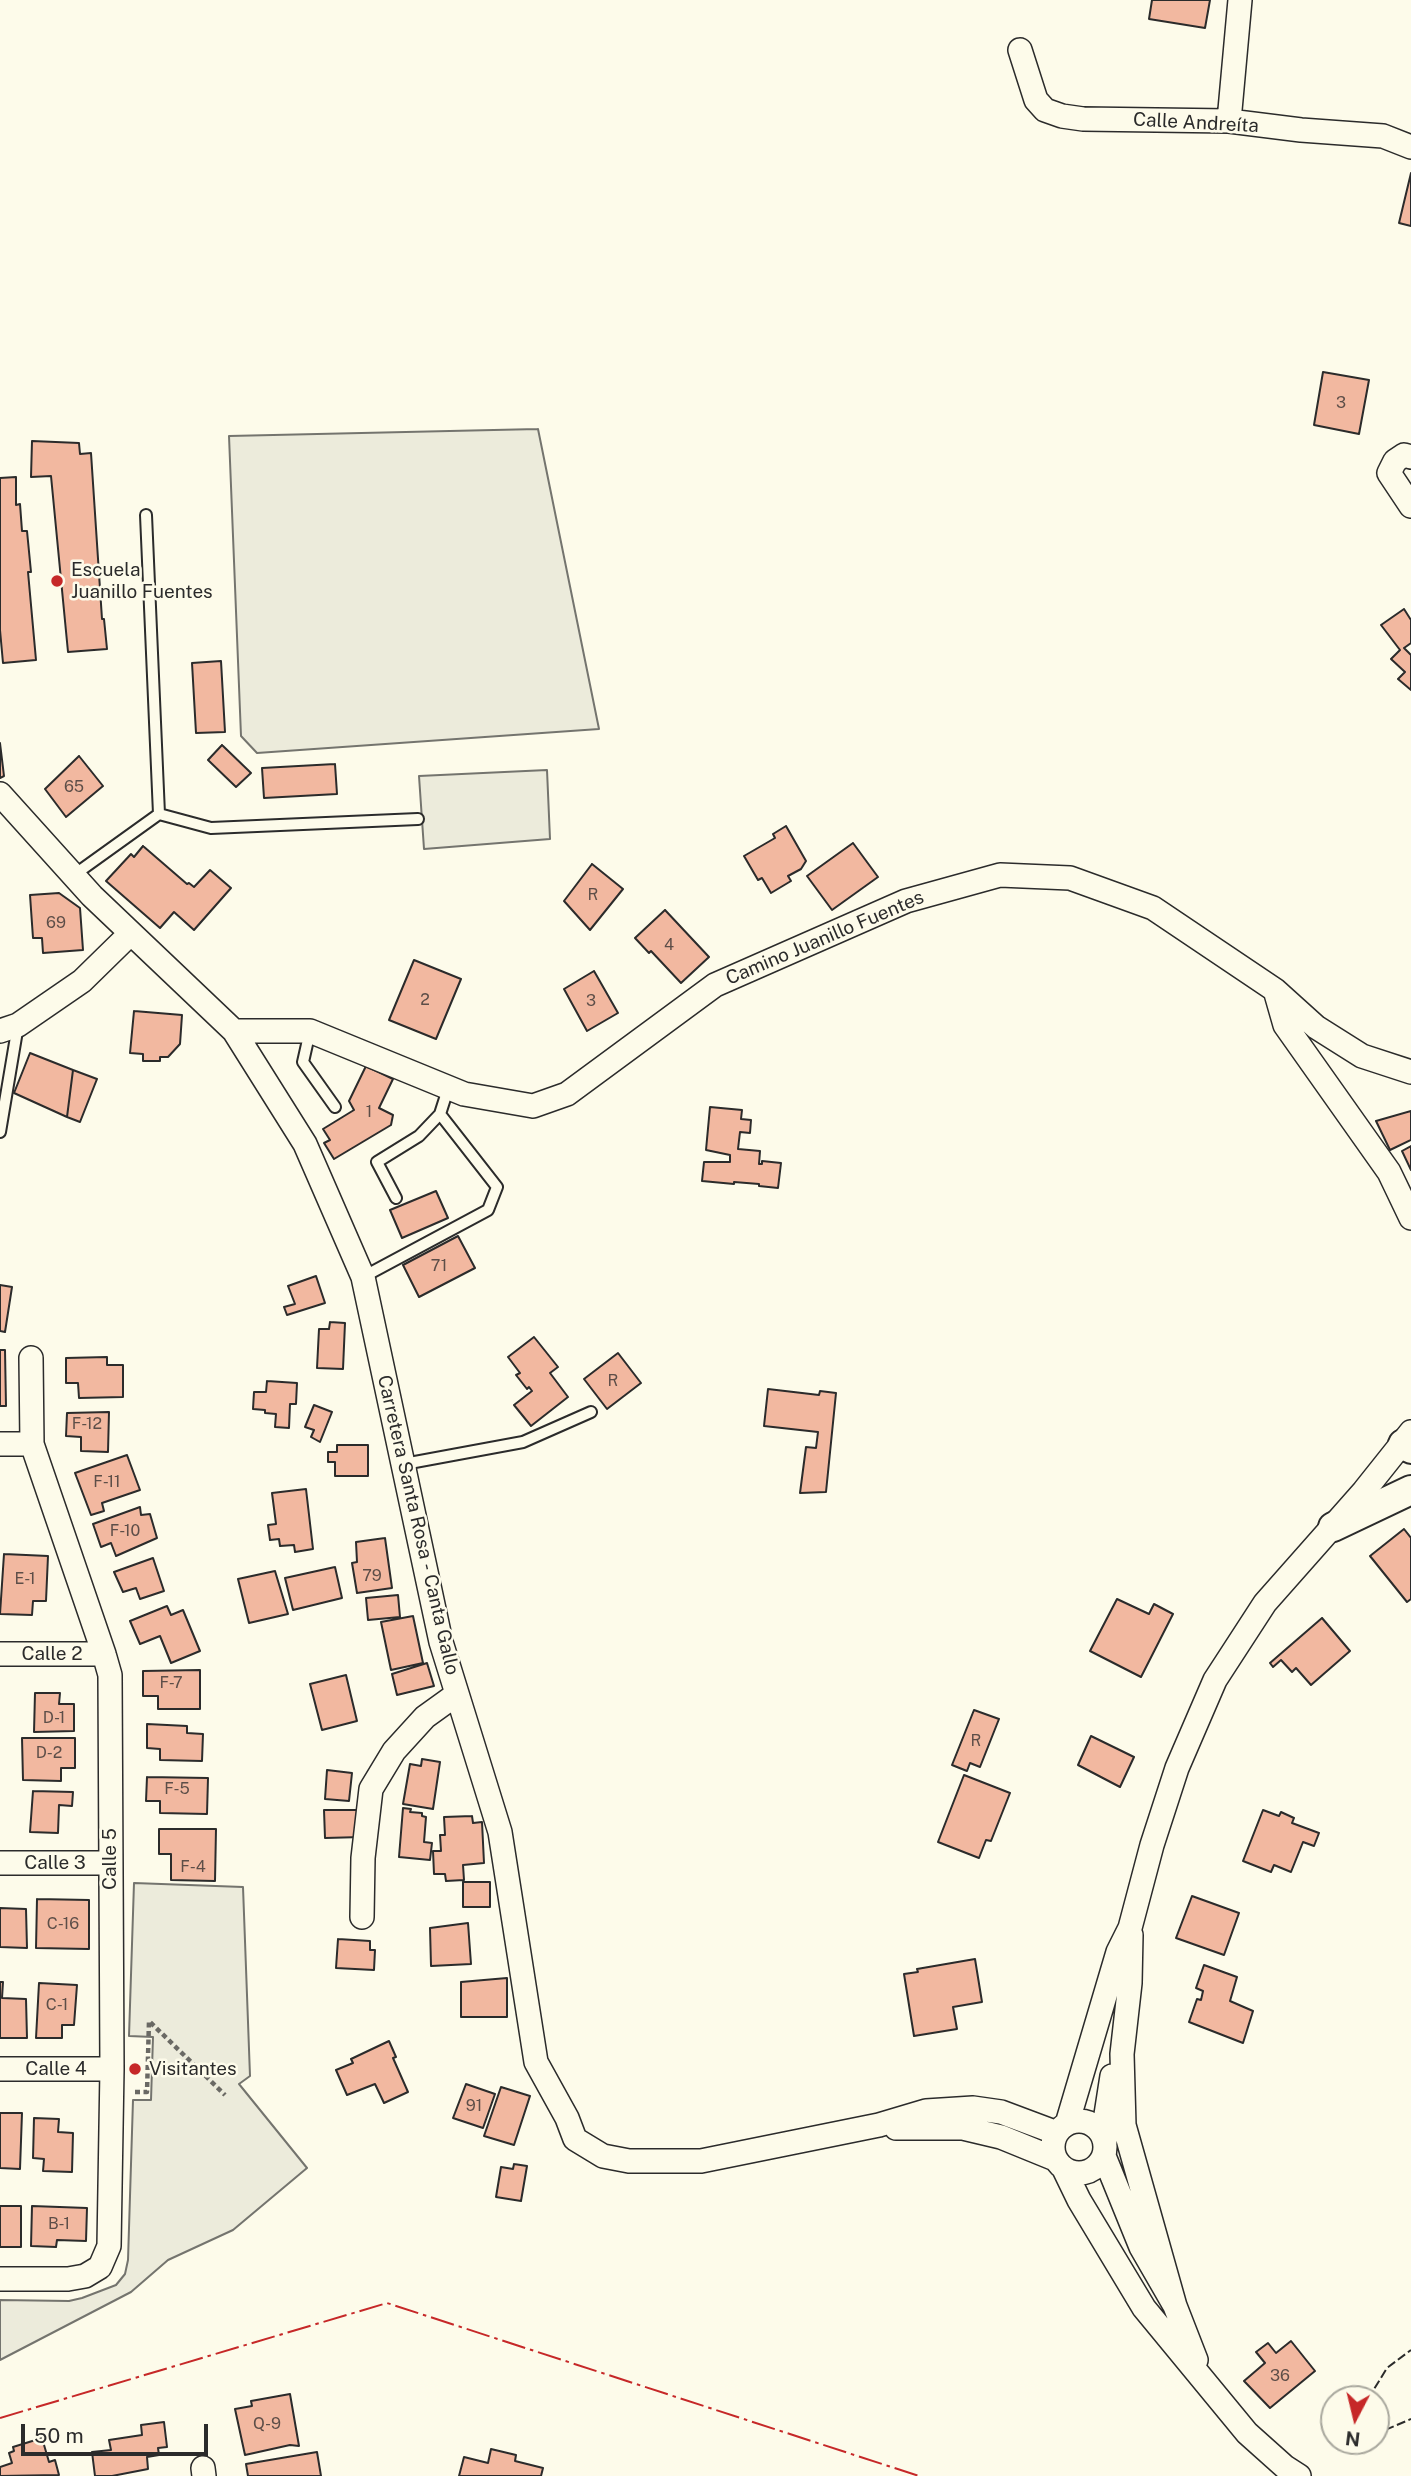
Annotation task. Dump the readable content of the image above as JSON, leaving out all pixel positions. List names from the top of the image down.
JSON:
{
  "streets": {
    "street": [
      "Calle Andreíta",
      "Camino Juanillo Fuentes",
      "Carretera Santa Rosa - Canta Gallo",
      "Calle 2",
      "Calle 5",
      "Calle 3",
      "Calle 4"
    ]
  },
  "crossings": [
    ["Camino Juanillo Fuentes", "Carretera Santa Rosa - Canta Gallo"],
    ["Calle 2", "Calle 5"],
    ["Calle 5", "Calle 3"],
    ["Calle 5", "Calle 4"]
  ],
  "places": ["Escuela Juanillo Fuentes", "Visitantes"],
  "house_numbers": [
    "3",
    "65",
    "R",
    "69",
    "4",
    "2",
    "3",
    "1",
    "71",
    "R",
    "F-12",
    "F-11",
    "F-10",
    "79",
    "E-1",
    "F-7",
    "D-1",
    "R",
    "D-2",
    "F-5",
    "F-4",
    "C-16",
    "C-1",
    "91",
    "B-1",
    "36",
    "Q-9"
  ],
  "scale_bar": "50 m",
  "north": "bottom"
}
